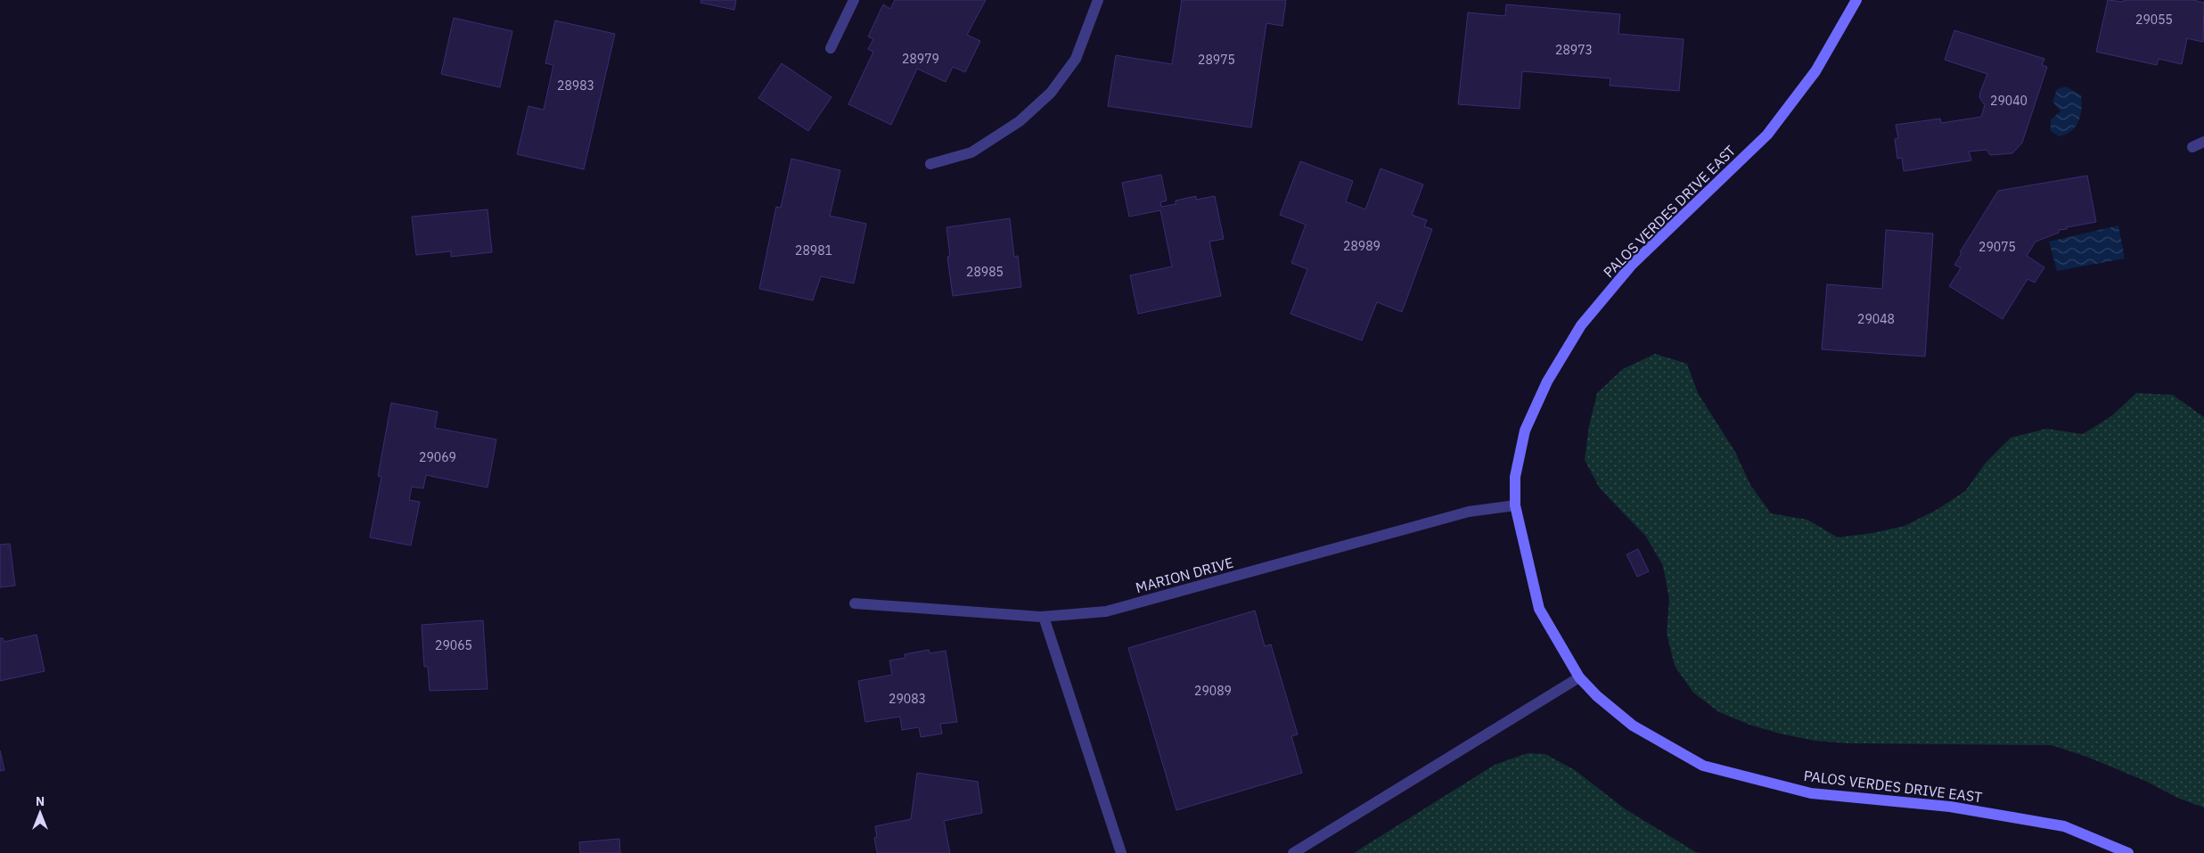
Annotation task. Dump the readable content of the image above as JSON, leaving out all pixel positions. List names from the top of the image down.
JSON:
{
  "streets": {
    "main road": ["PALOS VERDES DRIVE EAST"],
    "street": ["MARION DRIVE"]
  },
  "crossings": [
    ["PALOS VERDES DRIVE EAST", "MARION DRIVE"]
  ],
  "house_numbers": [
    "29055",
    "28973",
    "28979",
    "28975",
    "28983",
    "29040",
    "28989",
    "29075",
    "28981",
    "28985",
    "29048",
    "29069",
    "29065",
    "29089",
    "29083"
  ],
  "north": "top"
}
